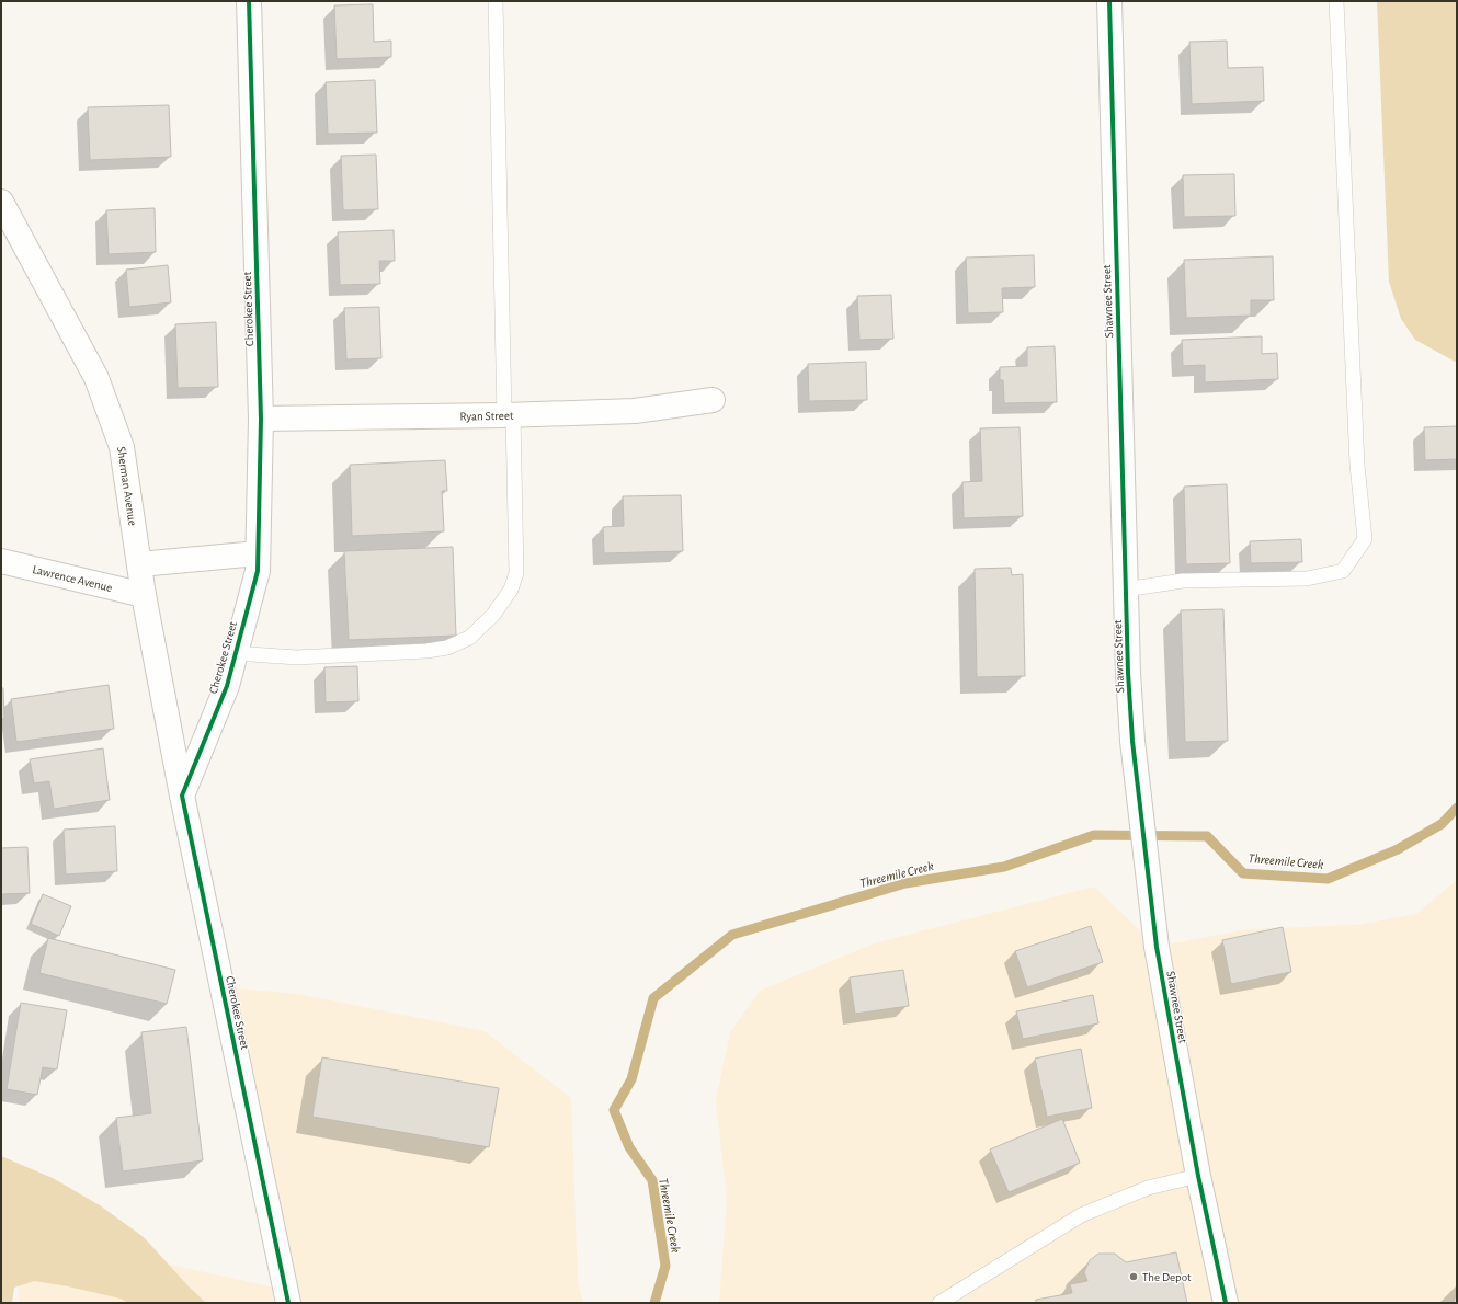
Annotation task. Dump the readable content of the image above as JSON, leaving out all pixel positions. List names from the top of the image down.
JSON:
{
  "streets": {
    "street": [
      "Shawnee Street",
      "Cherokee Street",
      "Ryan Street",
      "Sherman Avenue",
      "Lawrence Avenue"
    ]
  },
  "crossings": [
    ["Cherokee Street", "Ryan Street"],
    ["Cherokee Street", "Sherman Avenue"],
    ["Sherman Avenue", "Lawrence Avenue"]
  ],
  "water": ["Threemile Creek"],
  "places": ["The Depot"]
}
